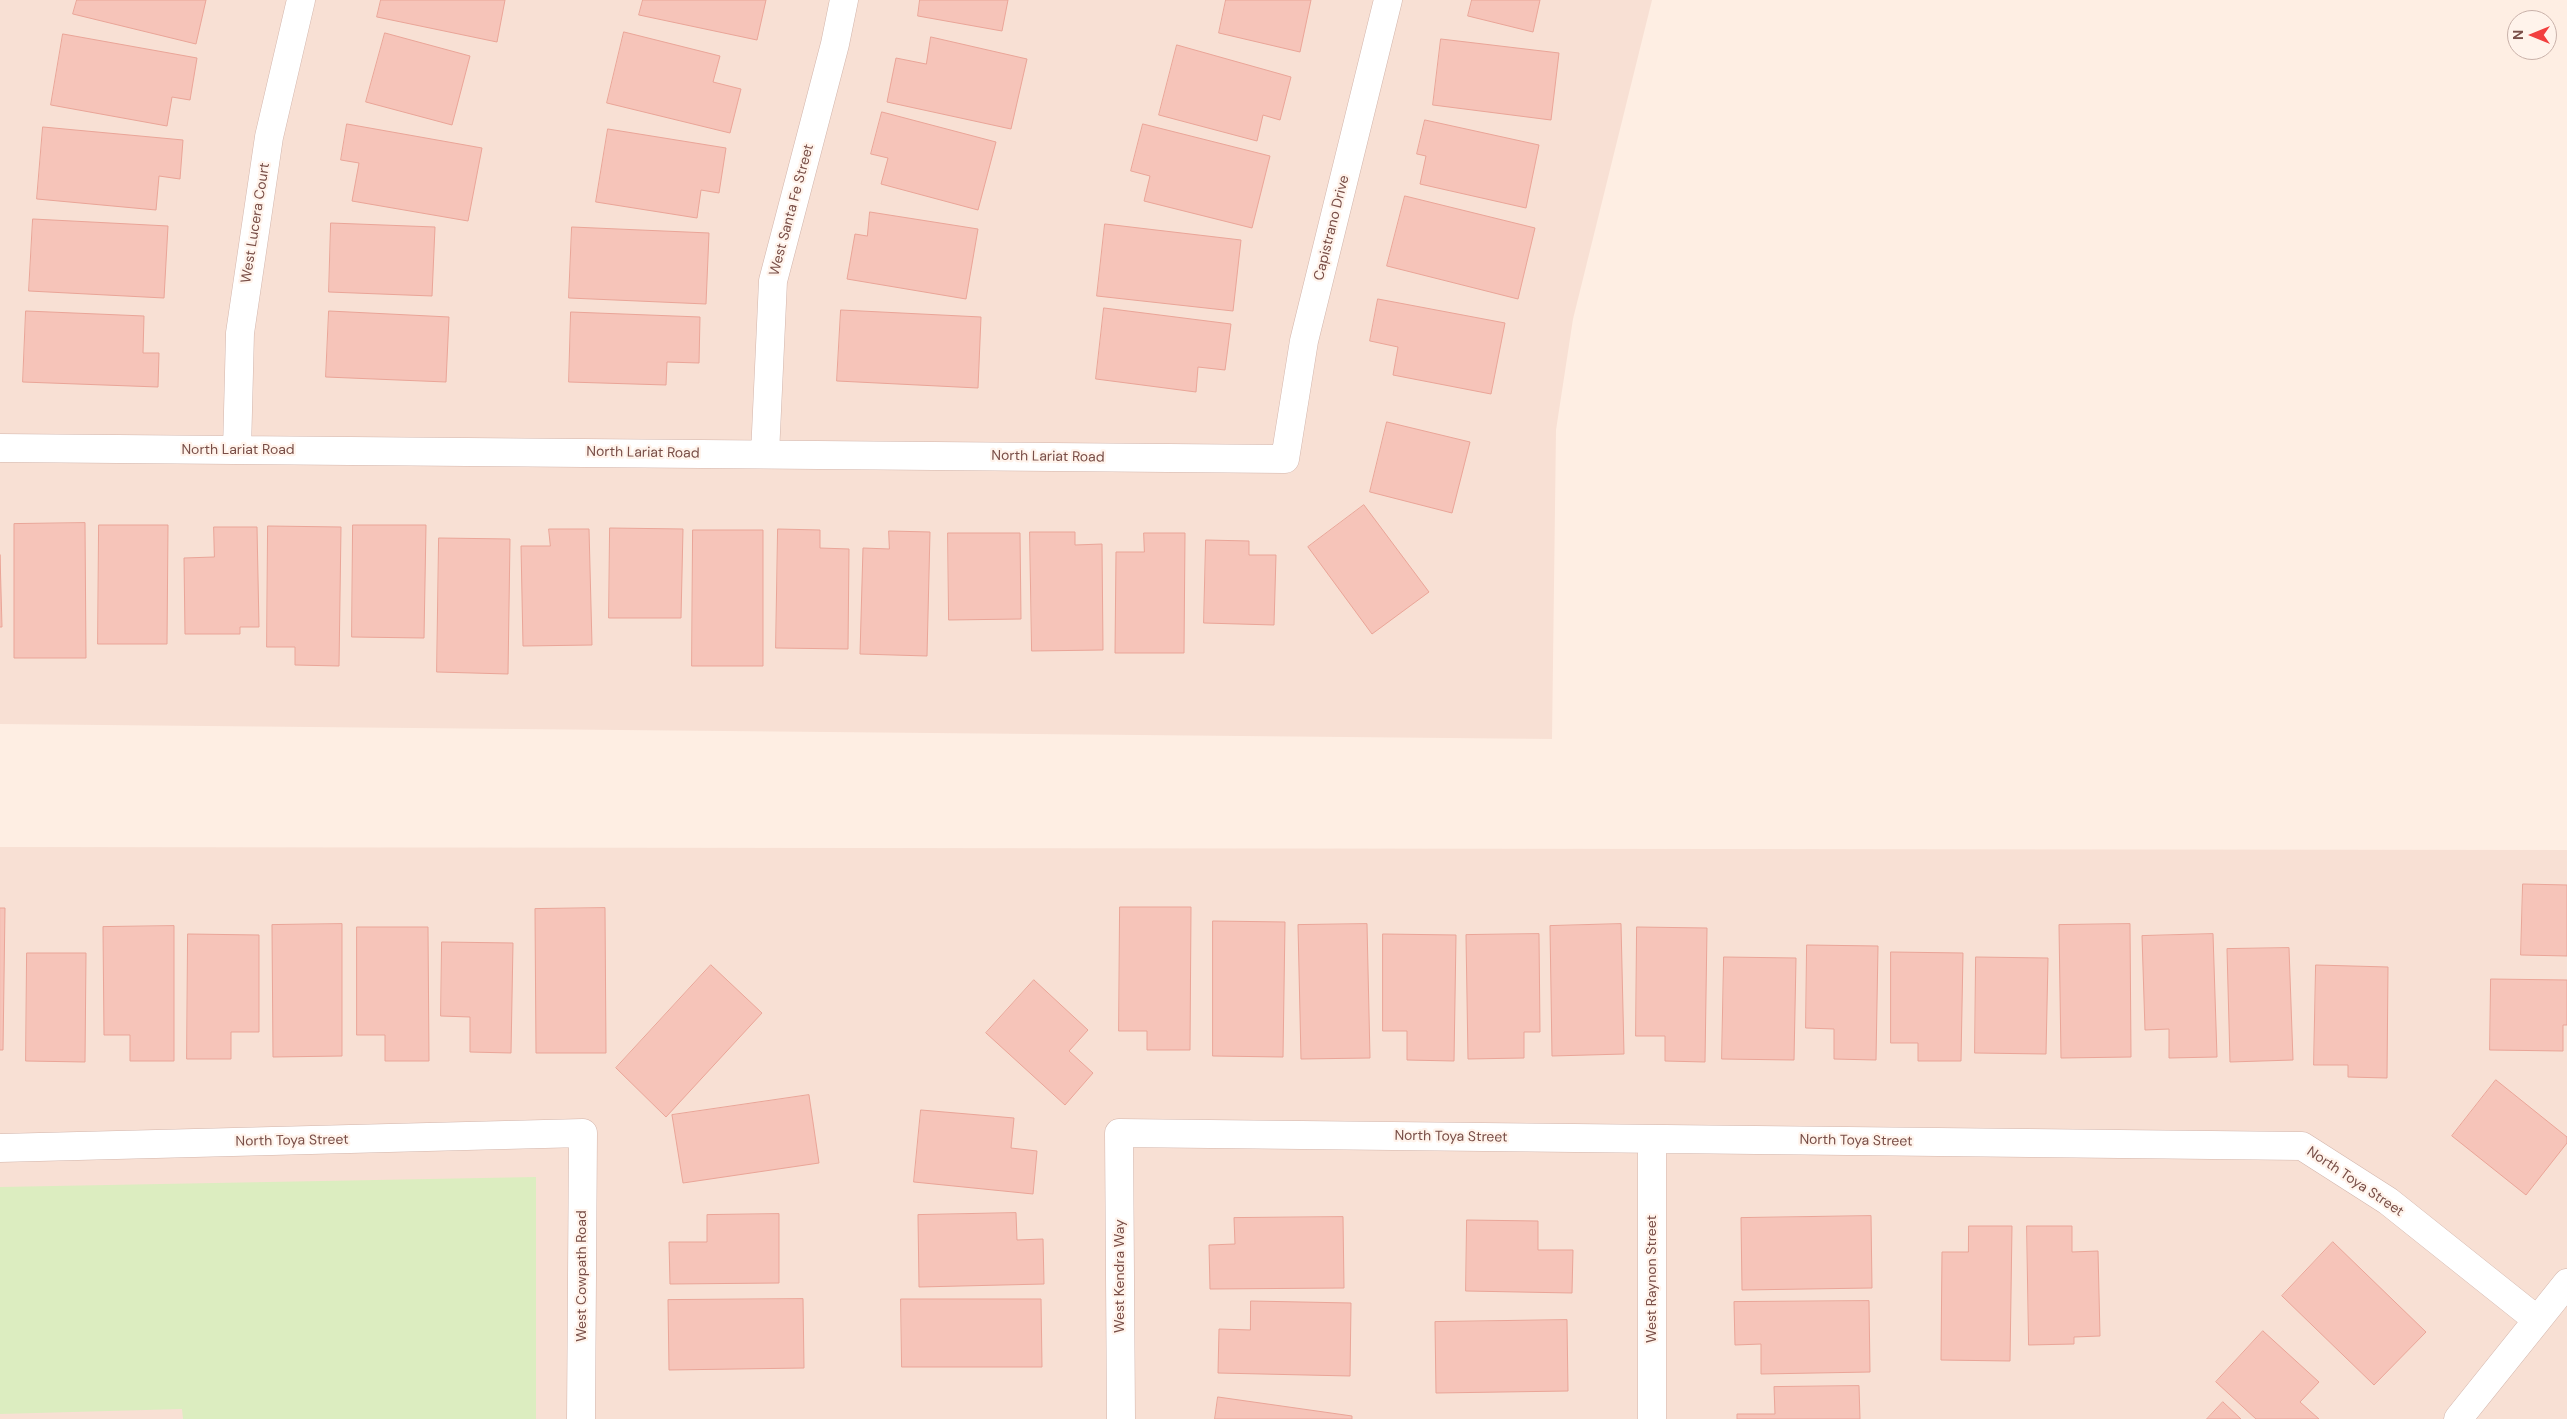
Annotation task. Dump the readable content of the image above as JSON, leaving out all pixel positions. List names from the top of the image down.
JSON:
{
  "streets": {
    "street": [
      "West Santa Fe Street",
      "West Lucera Court",
      "Capistrano Drive",
      "North Lariat Road",
      "North Toya Street",
      "West Cowpath Road",
      "West Kendra Way",
      "West Raynon Street"
    ]
  },
  "crossings": [
    ["West Santa Fe Street", "North Lariat Road"],
    ["West Lucera Court", "North Lariat Road"],
    ["Capistrano Drive", "North Lariat Road"],
    ["North Toya Street", "West Cowpath Road"],
    ["North Toya Street", "West Kendra Way"],
    ["North Toya Street", "West Raynon Street"]
  ],
  "north": "left"
}
